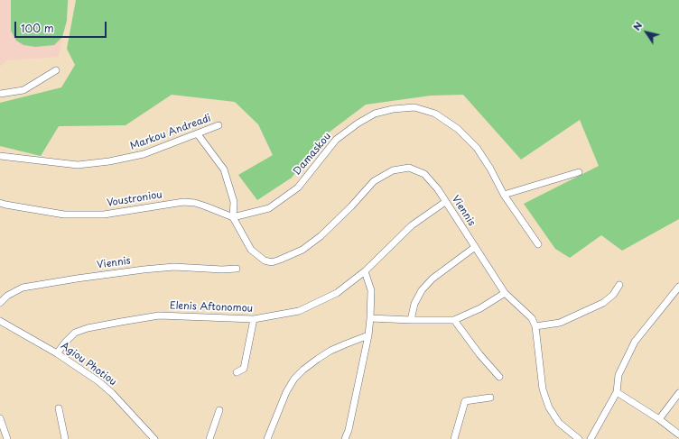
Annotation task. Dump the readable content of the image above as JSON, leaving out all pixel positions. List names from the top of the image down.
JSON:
{
  "streets": {
    "street": [
      "Markou Andreadi",
      "Damaskou",
      "Voustroniou",
      "Viennis",
      "Elenis Aftonomou",
      "Agiou Photiou"
    ]
  },
  "crossings": [
    ["Damaskou", "Voustroniou"],
    ["Damaskou", "Viennis"],
    ["Voustroniou", "Viennis"],
    ["Viennis", "Elenis Aftonomou"],
    ["Elenis Aftonomou", "Agiou Photiou"]
  ],
  "scale_bar": "100 m",
  "north": "top left"
}
